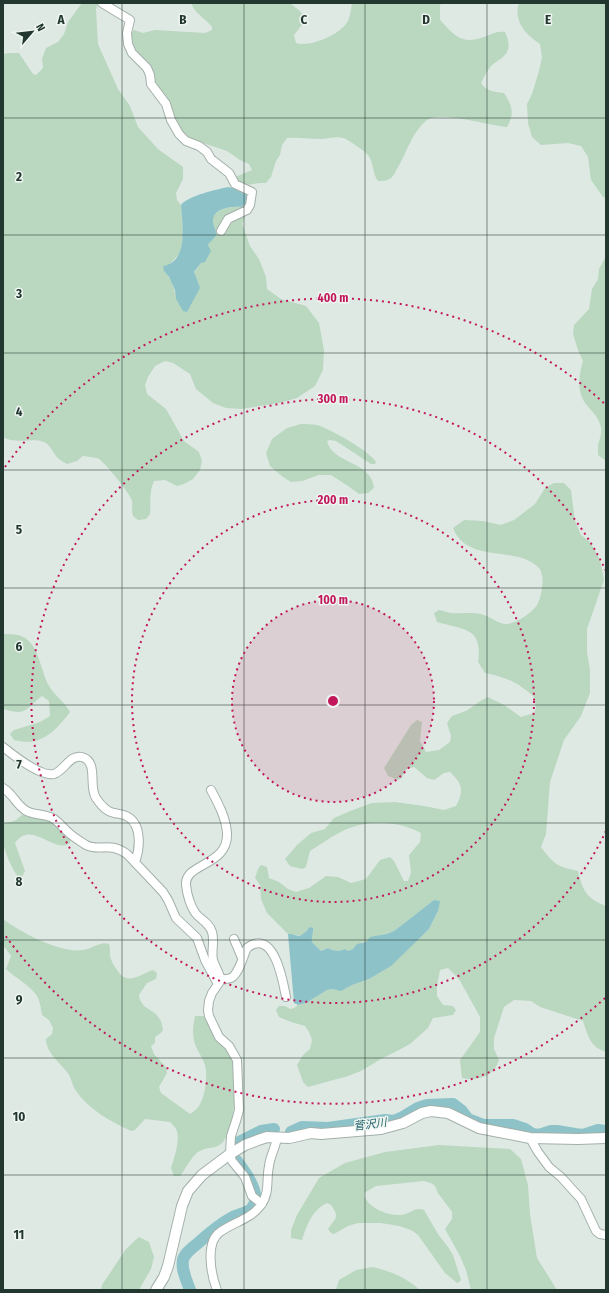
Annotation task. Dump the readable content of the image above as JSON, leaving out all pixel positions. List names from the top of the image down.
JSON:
{
  "water": ["菅沢川"],
  "north": "top right",
  "grid": {
    "columns": [
      "A",
      "B",
      "C",
      "D",
      "E"
    ],
    "rows": [
      "2",
      "3",
      "4",
      "5",
      "6",
      "7",
      "8",
      "9",
      "10",
      "11"
    ]
  },
  "rings": [
    "400 m",
    "300 m",
    "200 m",
    "100 m"
  ]
}
